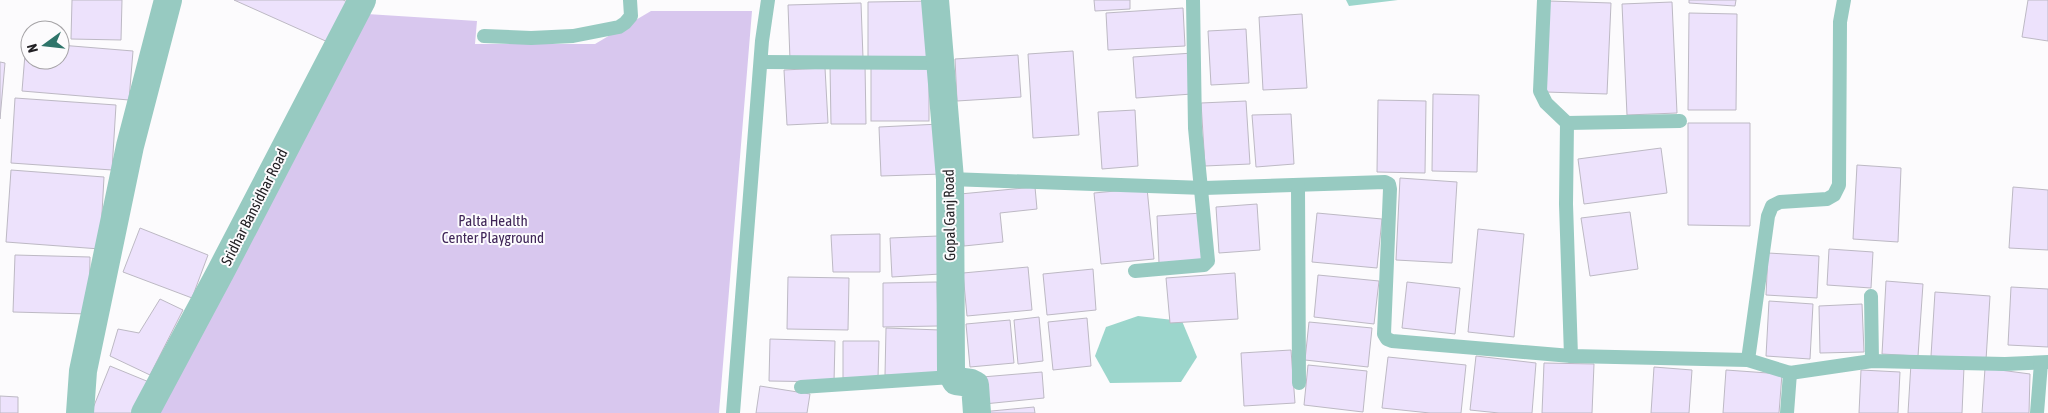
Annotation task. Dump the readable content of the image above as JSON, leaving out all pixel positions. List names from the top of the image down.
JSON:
{
  "streets": {
    "street": ["Sridhar Bansidhar Road", "Gopal Ganj Road"]
  },
  "parks": ["Palta Health Center Playground"],
  "north": "left"
}
